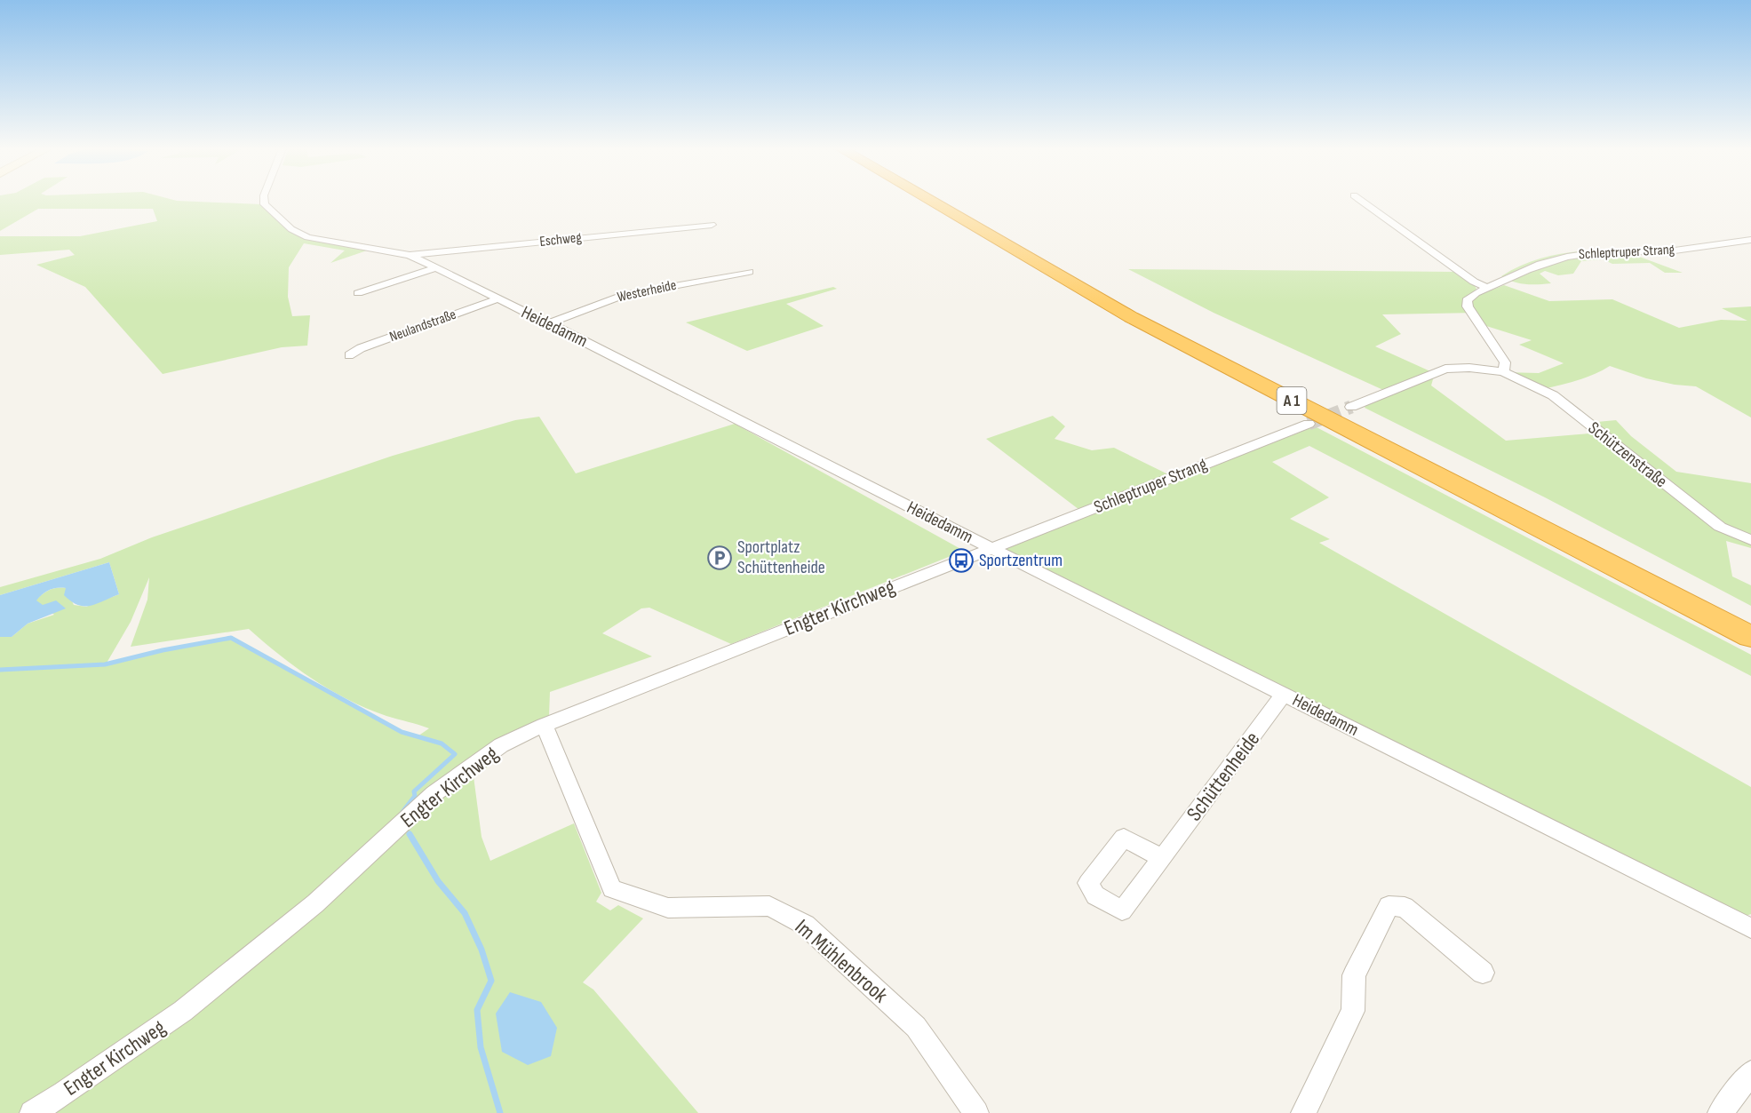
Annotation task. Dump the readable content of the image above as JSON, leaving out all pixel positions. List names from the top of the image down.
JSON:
{
  "streets": {
    "highway": ["A 1"],
    "street": [
      "Eschweg",
      "Schleptruper Strang",
      "Westerheide",
      "Neulandstraße",
      "Heidedamm",
      "Schützenstraße",
      "Engter Kirchweg",
      "Schüttenheide",
      "Im Mühlenbrook"
    ]
  },
  "crossings": [
    ["Eschweg", "Heidedamm"],
    ["Schleptruper Strang", "Heidedamm"],
    ["Schleptruper Strang", "Schützenstraße"],
    ["Schleptruper Strang", "Engter Kirchweg"],
    ["Westerheide", "Heidedamm"],
    ["Neulandstraße", "Heidedamm"],
    ["Heidedamm", "Engter Kirchweg"],
    ["Heidedamm", "Schüttenheide"],
    ["Engter Kirchweg", "Im Mühlenbrook"]
  ],
  "places": {
    "parking": ["Sportplatz Schüttenheide"],
    "bus stop": ["Sportzentrum"]
  }
}
